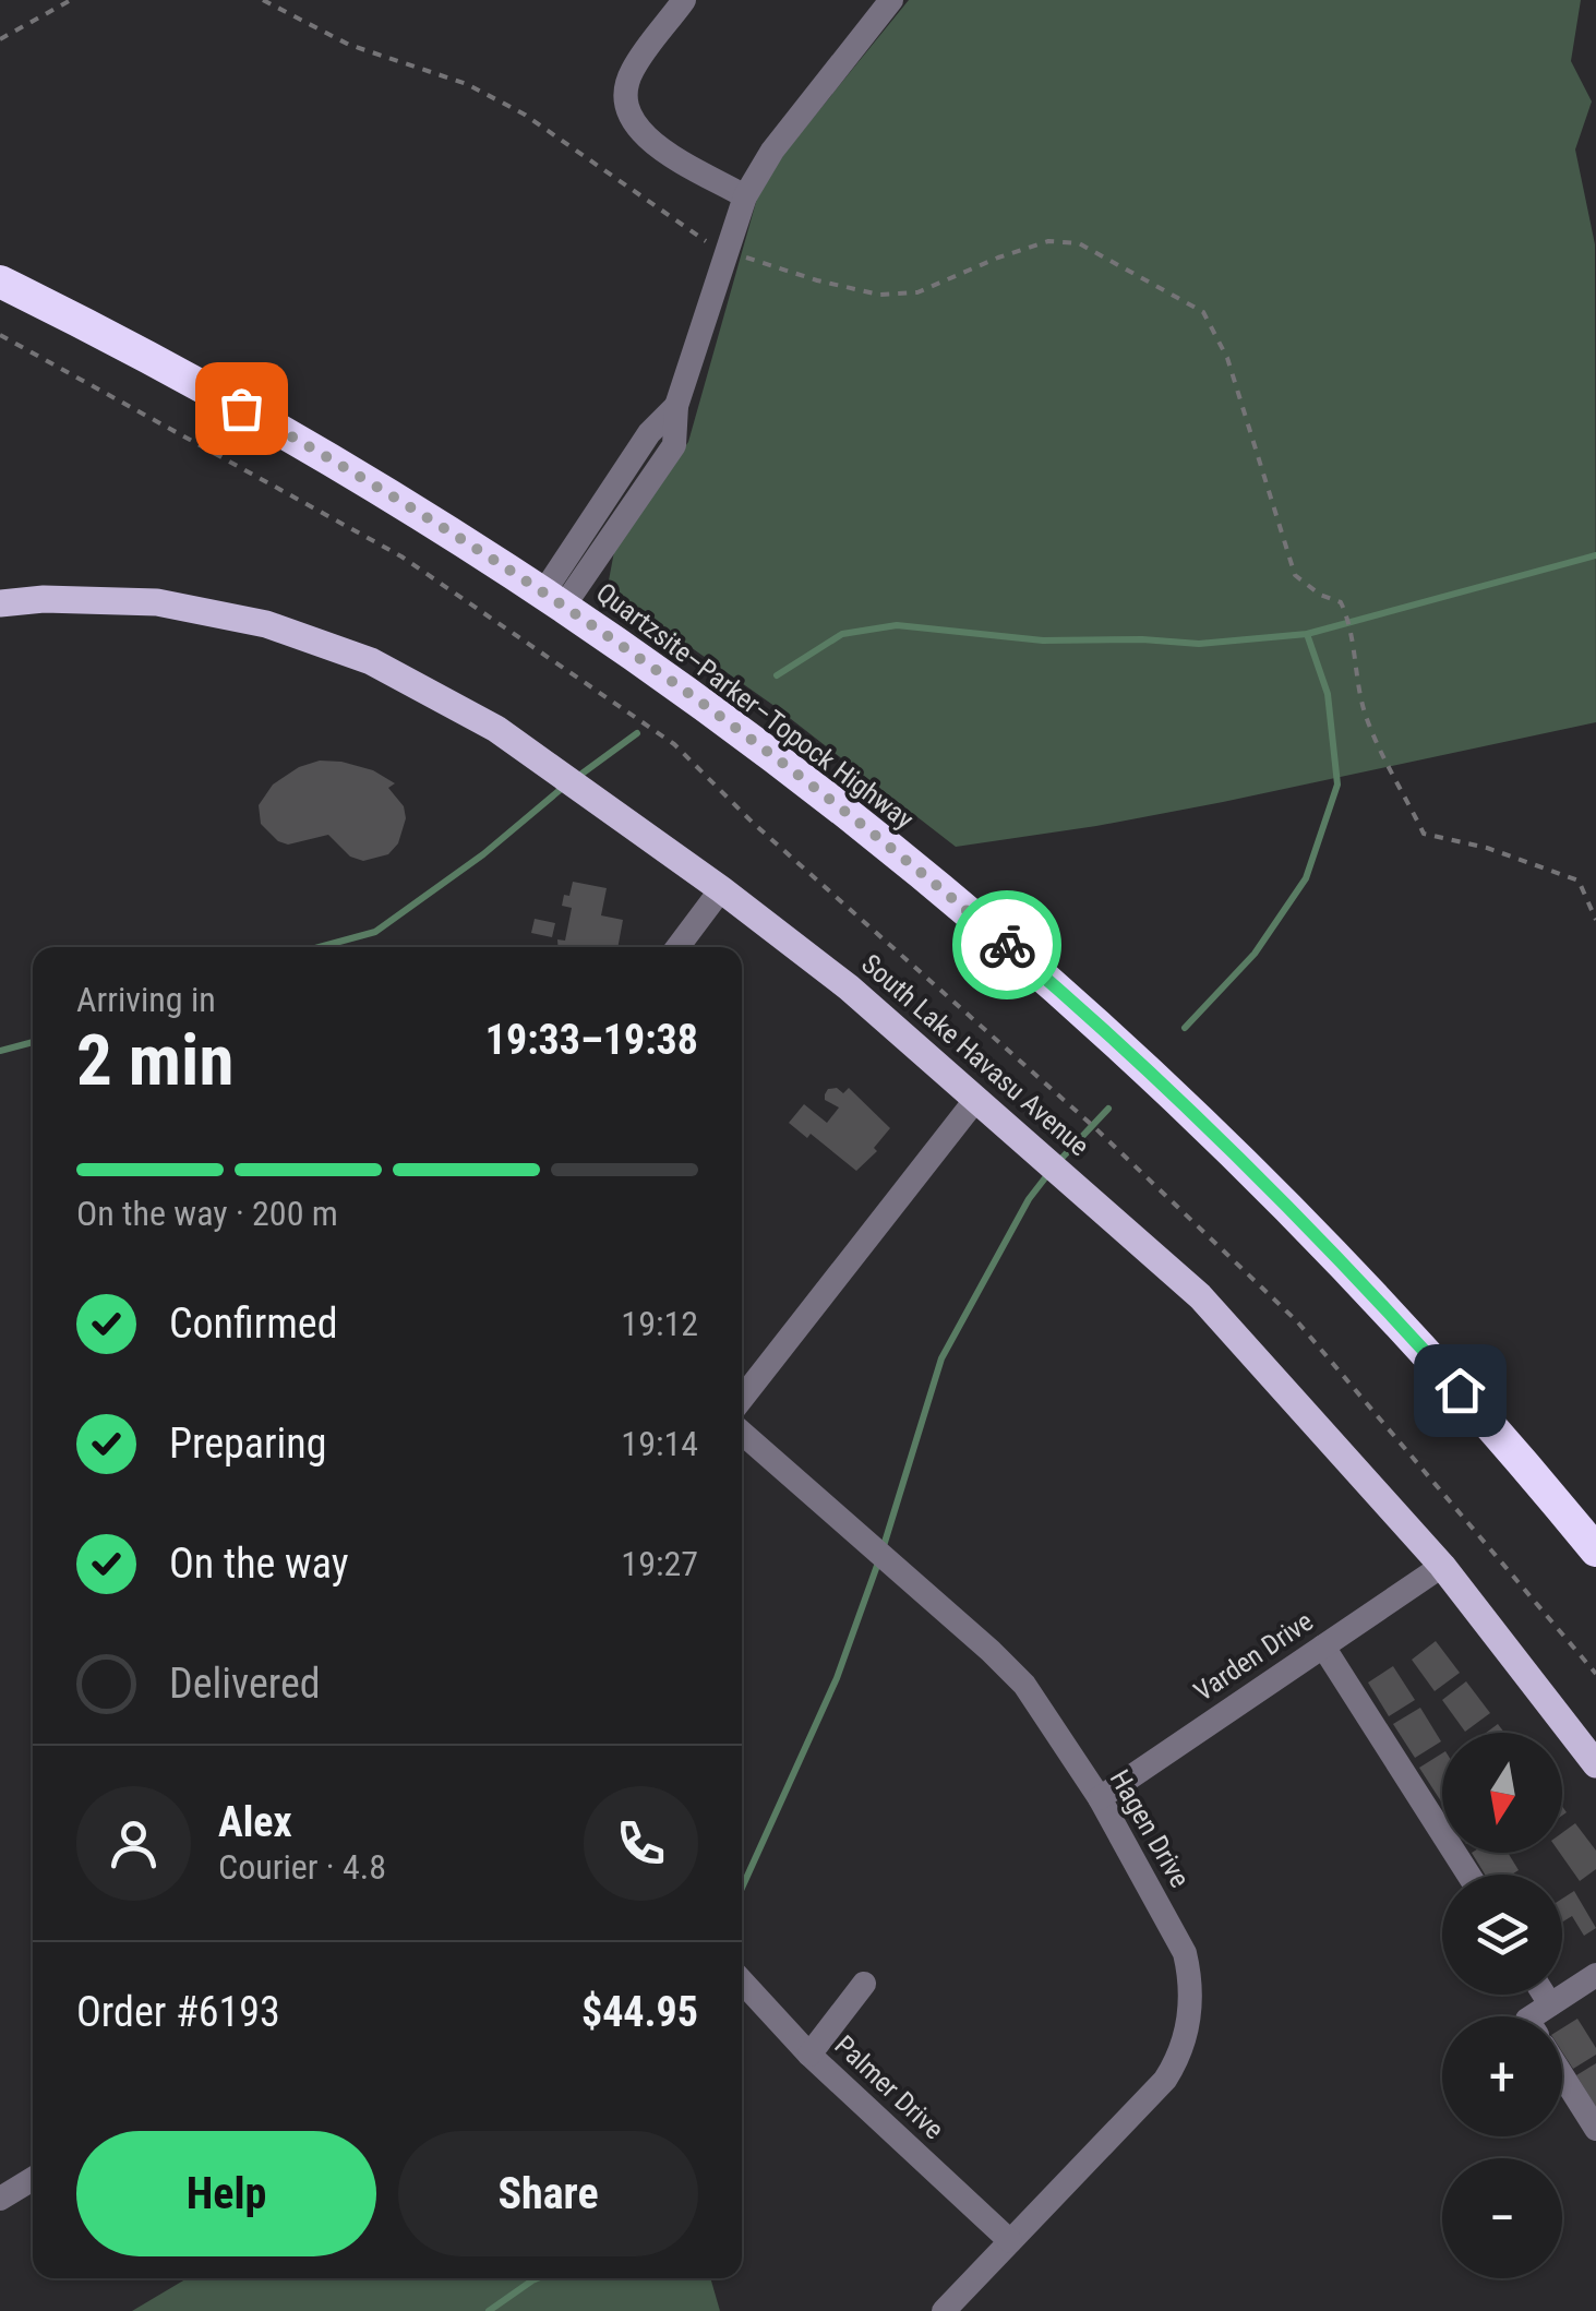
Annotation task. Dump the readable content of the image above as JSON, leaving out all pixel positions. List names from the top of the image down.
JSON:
{
  "streets": {
    "highway": ["Quartzsite–Parker–Topock Highway"],
    "main road": ["South Lake Havasu Avenue"],
    "street": ["Varden Drive", "Hagen Drive", "Palmer Drive"]
  },
  "crossings": [
    ["South Lake Havasu Avenue", "Varden Drive"],
    ["Varden Drive", "Hagen Drive"],
    ["Hagen Drive", "Palmer Drive"]
  ],
  "north": "bottom",
  "page": {
    "heading": ["2 min", "Arriving in", "19:33–19:38"],
    "panel": [
      "Alex",
      "Courier · 4.8",
      "Order #6193",
      "$44.95"
    ],
    "bar": "On the way · 200 m",
    "list": [
      ["Confirmed", "19:12"],
      ["Preparing", "19:14"],
      ["On the way", "19:27"],
      "Delivered"
    ],
    "map_buttons": ["+", "−"],
    "buttons": ["Help", "Share"]
  }
}
